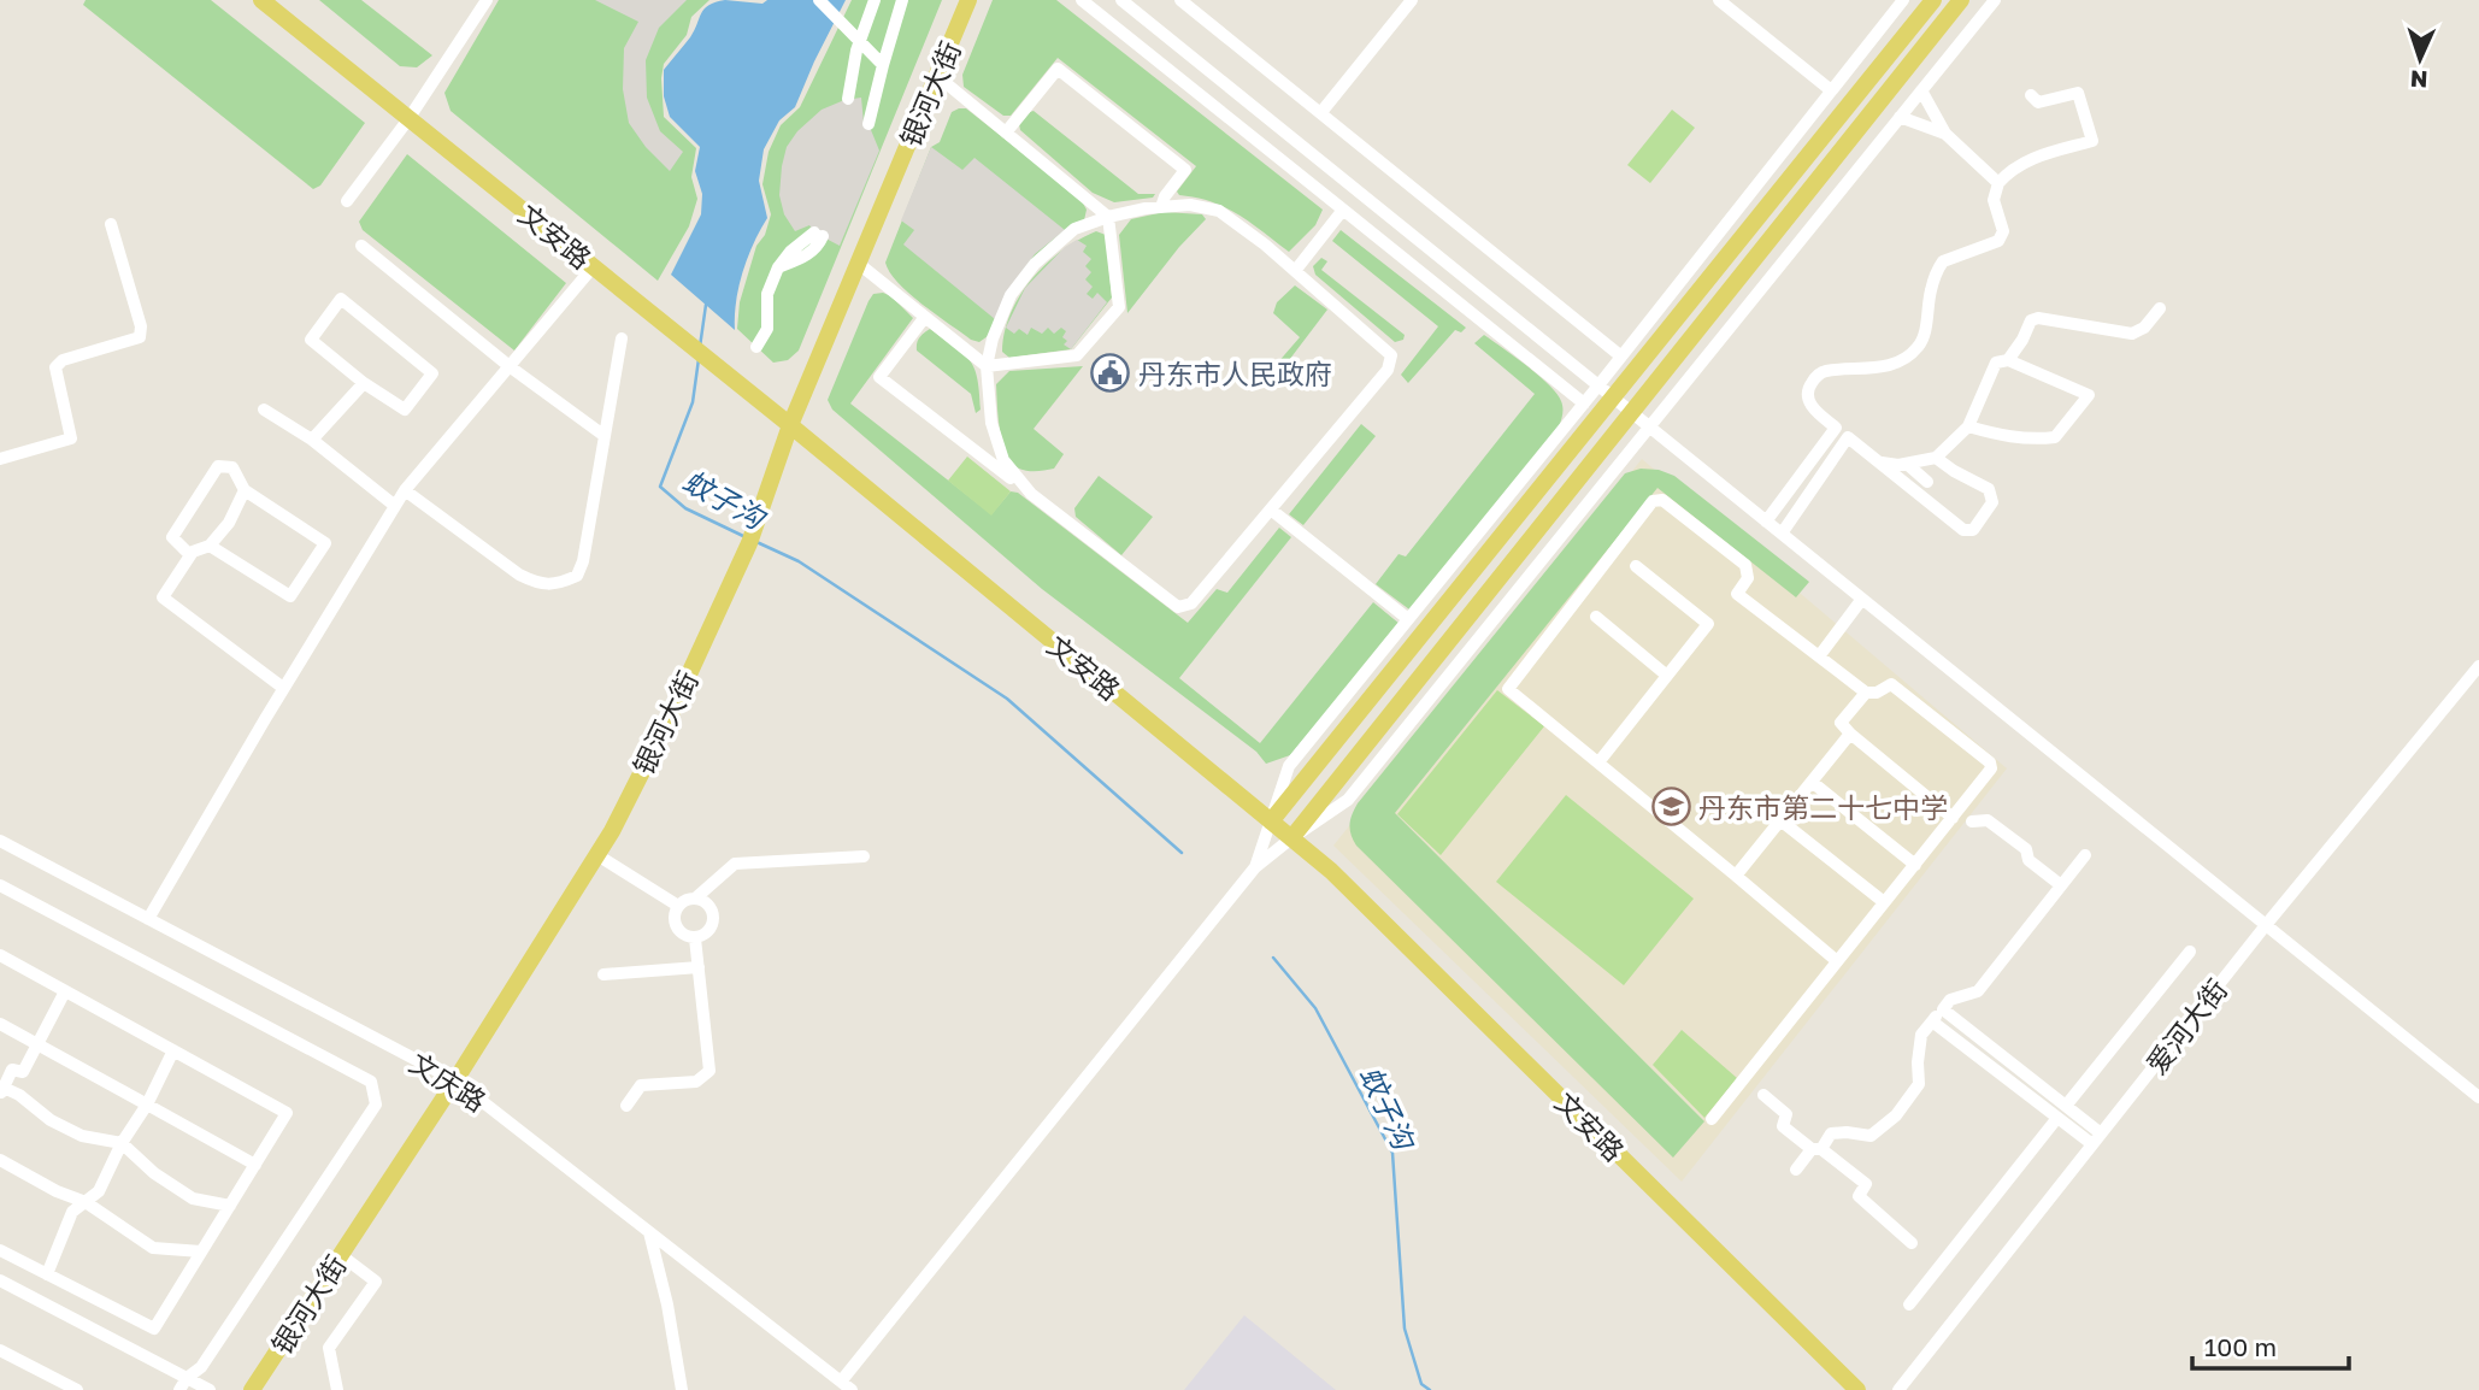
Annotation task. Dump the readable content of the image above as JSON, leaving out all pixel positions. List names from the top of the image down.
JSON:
{
  "streets": {
    "main road": ["银河大街", "文安路"],
    "street": ["爱河大街", "文庆路"]
  },
  "crossings": [
    ["银河大街", "文安路"],
    ["银河大街", "文庆路"]
  ],
  "water": ["蚊子沟"],
  "places": {
    "public building": ["丹东市人民政府"],
    "school or university": ["丹东市第二十七中学"]
  },
  "scale_bar": "100 m",
  "north": "bottom"
}
